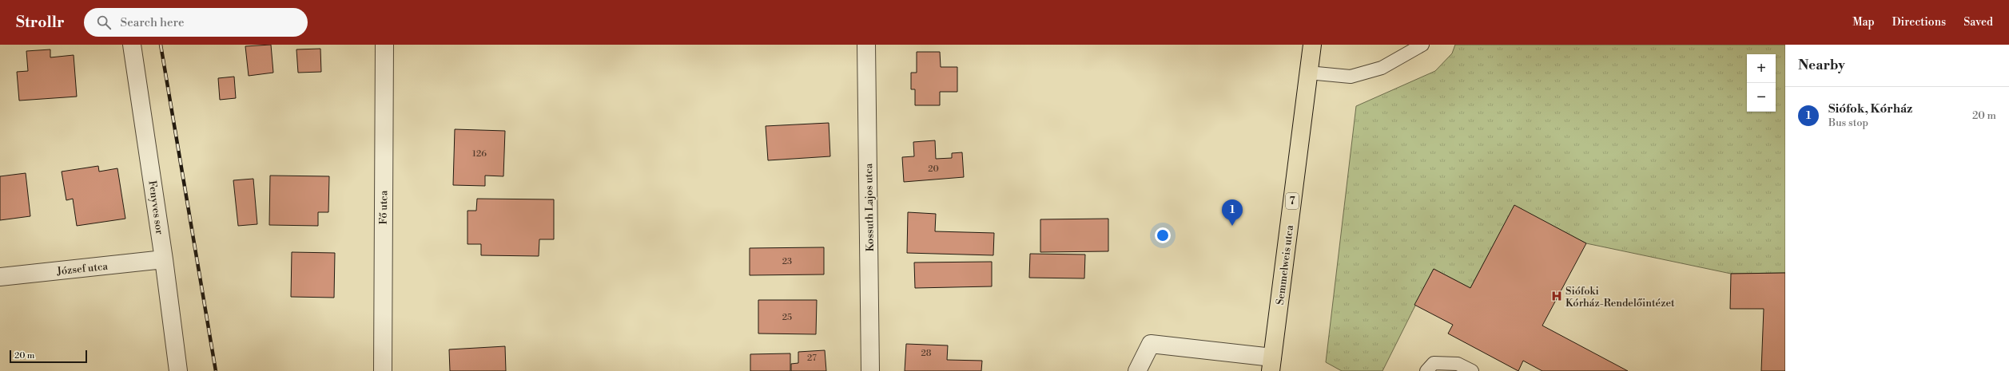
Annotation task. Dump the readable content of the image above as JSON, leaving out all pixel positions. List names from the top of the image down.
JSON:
{
  "streets": {
    "main road": ["7", "Semmelweis utca"],
    "street": [
      "Fenyves sor",
      "Fő utca",
      "Kossuth Lajos utca",
      "József utca"
    ]
  },
  "crossings": [
    ["Fenyves sor", "József utca"]
  ],
  "places": {
    "hospital": ["Siófoki Kórház-Rendelőintézet"]
  },
  "house_numbers": [
    "126",
    "20",
    "23",
    "25",
    "28",
    "27"
  ],
  "scale_bar": "20 m",
  "page": {
    "header": "Strollr",
    "search": "Search here",
    "nav": ["Map", "Directions", "Saved"],
    "heading": "Nearby",
    "map_buttons": ["+", "−"],
    "list": [
      {
        "mark": "1",
        "name": "Siófok, Kórház",
        "note": "Bus stop",
        "value": "20 m"
      }
    ],
    "pins": "1",
    "scale": "20 m"
  }
}
